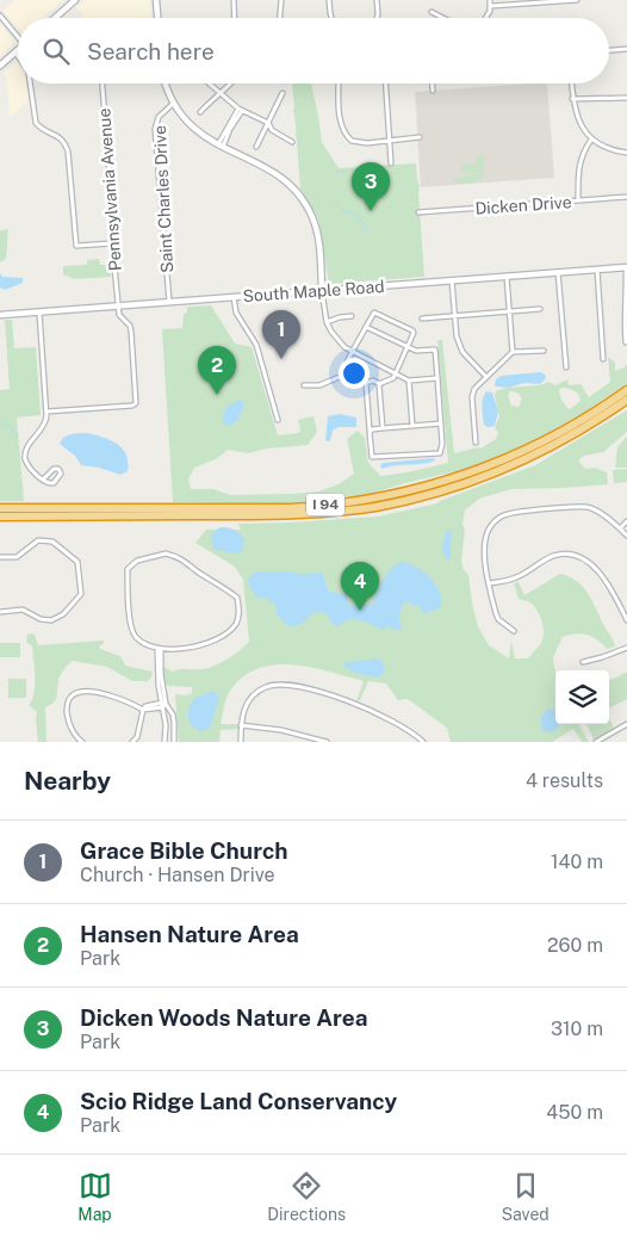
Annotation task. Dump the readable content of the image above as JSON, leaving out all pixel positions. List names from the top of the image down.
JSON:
{
  "streets": {
    "highway": ["I 94"],
    "street": [
      "Pennsylvania Avenue",
      "Saint Charles Drive",
      "Dicken Drive",
      "South Maple Road"
    ]
  },
  "crossings": [
    ["Pennsylvania Avenue", "South Maple Road"],
    ["Saint Charles Drive", "South Maple Road"]
  ],
  "page": {
    "search": "Search here",
    "pins": [
      "3",
      "1",
      "2",
      "4"
    ],
    "heading": ["Nearby", "4 results"],
    "list": [
      {
        "mark": "1",
        "name": "Grace Bible Church",
        "note": "Church · Hansen Drive",
        "value": "140 m"
      },
      {
        "mark": "2",
        "name": "Hansen Nature Area",
        "note": "Park",
        "value": "260 m"
      },
      {
        "mark": "3",
        "name": "Dicken Woods Nature Area",
        "note": "Park",
        "value": "310 m"
      },
      {
        "mark": "4",
        "name": "Scio Ridge Land Conservancy",
        "note": "Park",
        "value": "450 m"
      }
    ],
    "nav": ["Map", "Directions", "Saved"]
  }
}
